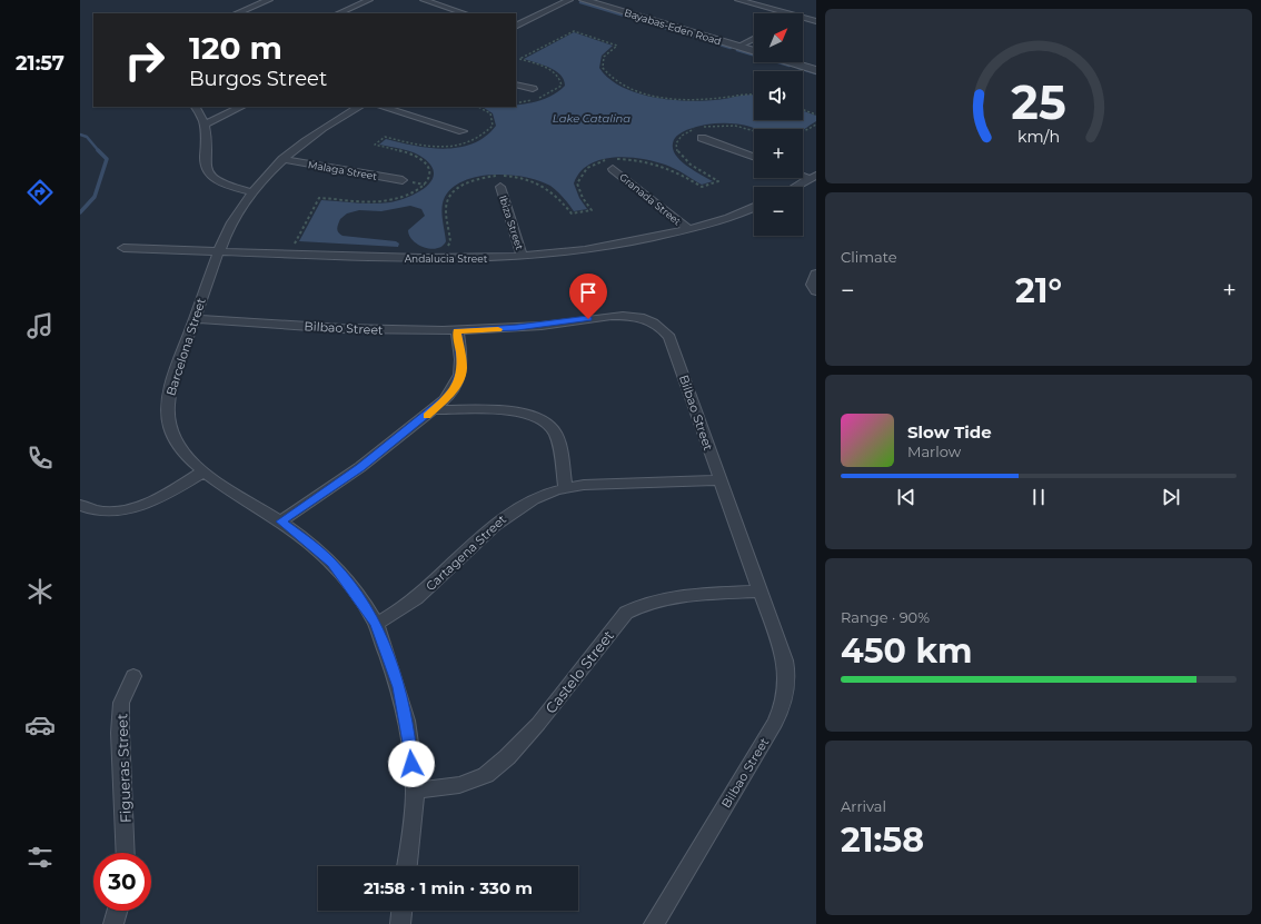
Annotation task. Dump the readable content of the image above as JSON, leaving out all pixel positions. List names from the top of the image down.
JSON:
{
  "streets": {
    "street": [
      "Bayabas-Eden Road",
      "Malaga Street",
      "Granada Street",
      "Ibiza Street",
      "Andalucia Street",
      "Bilbao Street",
      "Barcelona Street",
      "Cartagena Street",
      "Castelo Street",
      "Figueras Street"
    ]
  },
  "crossings": [
    ["Malaga Street", "Barcelona Street"],
    ["Granada Street", "Andalucia Street"],
    ["Ibiza Street", "Andalucia Street"],
    ["Andalucia Street", "Barcelona Street"],
    ["Bilbao Street", "Barcelona Street"],
    ["Bilbao Street", "Cartagena Street"],
    ["Bilbao Street", "Castelo Street"],
    ["Barcelona Street", "Cartagena Street"],
    ["Barcelona Street", "Castelo Street"]
  ],
  "water": ["Lake Catalina"],
  "north": "top right",
  "page": {
    "tabs": "21:57",
    "map_buttons": ["+", "−"],
    "turn": ["120 m", "Burgos Street"],
    "tile": [
      "Climate",
      ["Range · 90%", "450 km"],
      ["Arrival", "21:58"]
    ],
    "heat": ["−", "21°", "+"],
    "song": ["Slow Tide", "Marlow"],
    "limit": "30",
    "trip": "21:58 · 1 min · 330 m",
    "gauge": ["25", "km/h"]
  }
}
